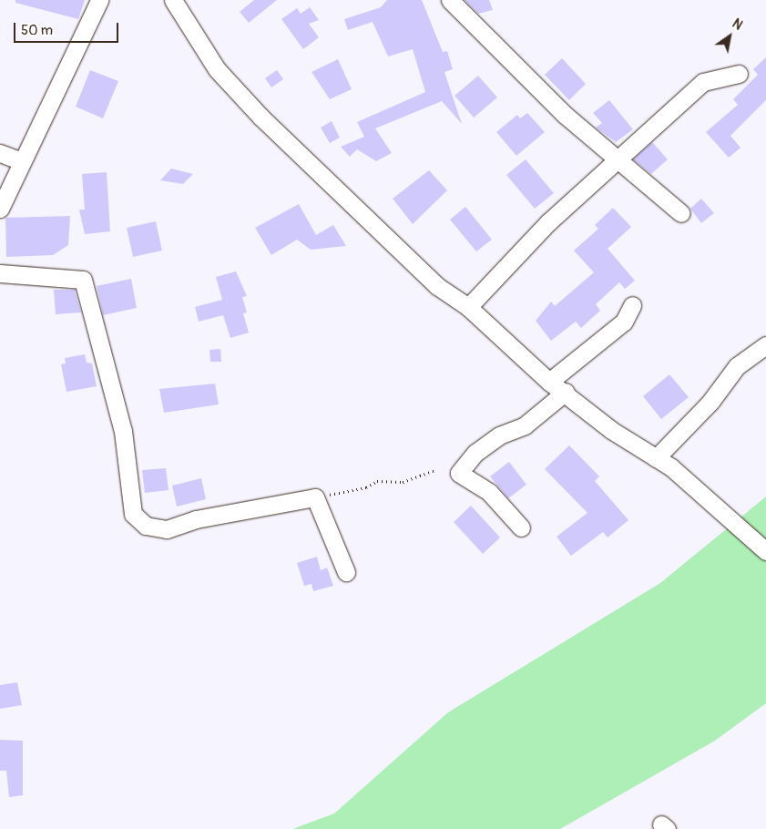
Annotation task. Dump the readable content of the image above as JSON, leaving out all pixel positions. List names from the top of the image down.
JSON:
{
  "scale_bar": "50 m",
  "north": "top right"
}
